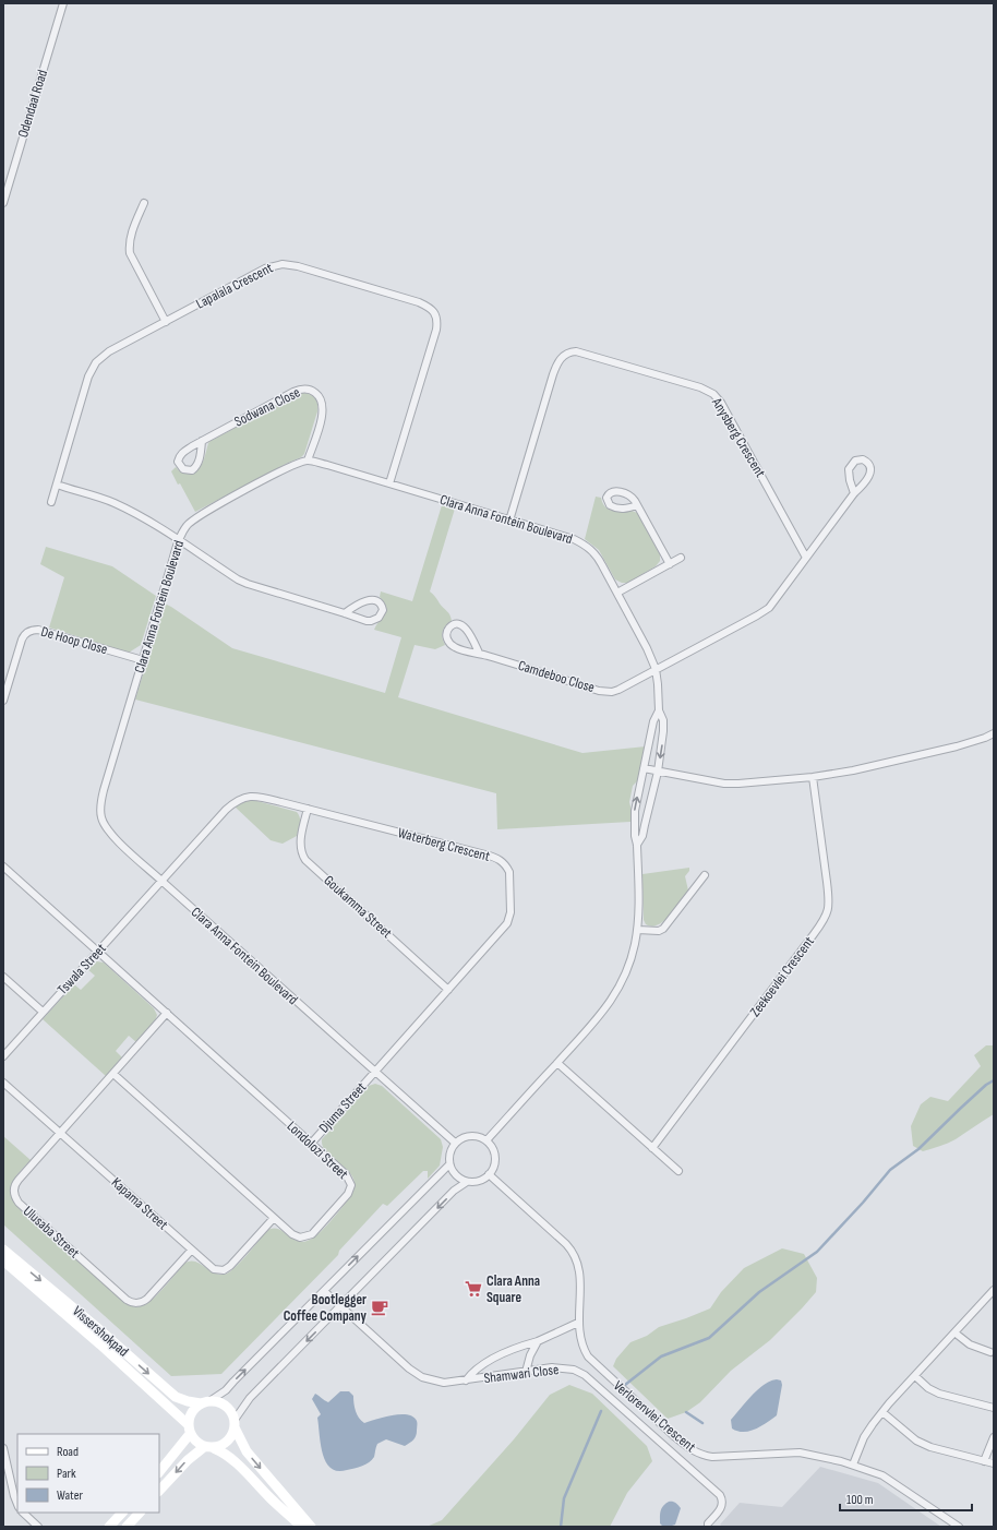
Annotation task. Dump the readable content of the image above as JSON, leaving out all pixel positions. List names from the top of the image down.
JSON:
{
  "streets": {
    "main road": ["Vissershokpad"],
    "street": [
      "Odendaal Road",
      "Lapalala Crescent",
      "Sodwana Close",
      "Anysberg Crescent",
      "Clara Anna Fontein Boulevard",
      "De Hoop Close",
      "Camdeboo Close",
      "Waterberg Crescent",
      "Goukamma Street",
      "Tswala Street",
      "Zeekoevlei Crescent",
      "Djuma Street",
      "Londolozi Street",
      "Kapama Street",
      "Ulusaba Street",
      "Shamwari Close",
      "Verlorenvlei Crescent"
    ]
  },
  "crossings": [
    ["Lapalala Crescent", "Clara Anna Fontein Boulevard"],
    ["Sodwana Close", "Clara Anna Fontein Boulevard"],
    ["Anysberg Crescent", "Clara Anna Fontein Boulevard"],
    ["Clara Anna Fontein Boulevard", "De Hoop Close"],
    ["Clara Anna Fontein Boulevard", "Camdeboo Close"],
    ["Clara Anna Fontein Boulevard", "Waterberg Crescent"],
    ["Clara Anna Fontein Boulevard", "Tswala Street"],
    ["Clara Anna Fontein Boulevard", "Djuma Street"],
    ["Clara Anna Fontein Boulevard", "Verlorenvlei Crescent"],
    ["Waterberg Crescent", "Goukamma Street"],
    ["Waterberg Crescent", "Tswala Street"],
    ["Waterberg Crescent", "Djuma Street"],
    ["Tswala Street", "Londolozi Street"],
    ["Djuma Street", "Londolozi Street"],
    ["Londolozi Street", "Kapama Street"],
    ["Londolozi Street", "Ulusaba Street"],
    ["Kapama Street", "Ulusaba Street"]
  ],
  "places": {
    "supermarket": ["Clara Anna Square"],
    "cafe": ["Bootlegger Coffee Company"]
  },
  "legend": ["Road", "Park", "Water"],
  "scale_bar": "100 m"
}
